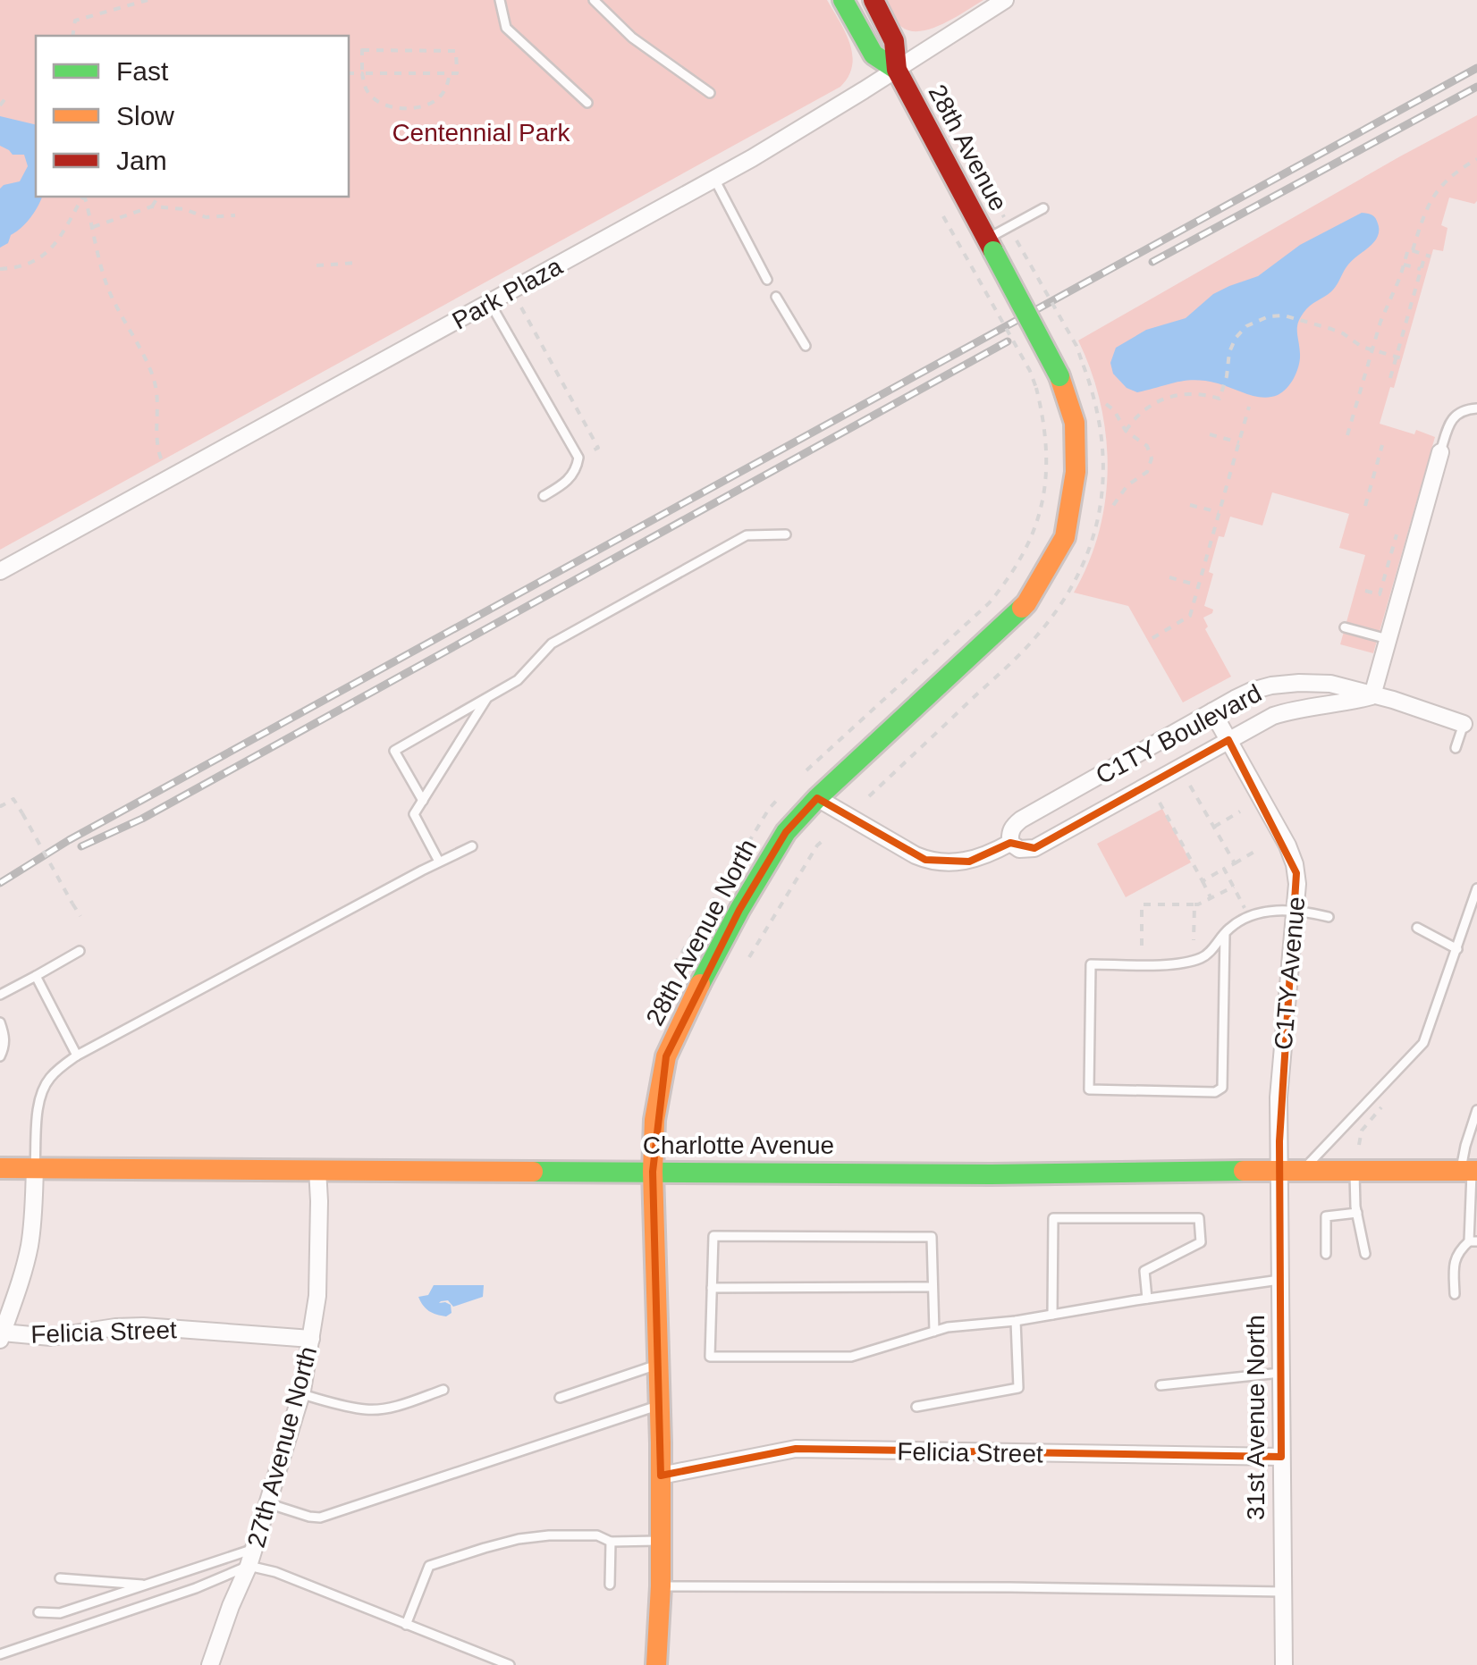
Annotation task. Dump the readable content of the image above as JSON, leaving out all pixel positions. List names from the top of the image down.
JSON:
{
  "streets": {
    "main road": ["28th Avenue", "28th Avenue North", "Charlotte Avenue"],
    "street": [
      "Park Plaza",
      "C1TY Boulevard",
      "C1TY Avenue",
      "Felicia Street",
      "31st Avenue North",
      "27th Avenue North"
    ]
  },
  "crossings": [
    ["28th Avenue", "Park Plaza"],
    ["28th Avenue", "28th Avenue North"],
    ["C1TY Boulevard", "28th Avenue North"],
    ["C1TY Boulevard", "C1TY Avenue"],
    ["28th Avenue North", "Charlotte Avenue"],
    ["28th Avenue North", "Felicia Street"],
    ["C1TY Avenue", "Charlotte Avenue"],
    ["C1TY Avenue", "31st Avenue North"],
    ["Charlotte Avenue", "31st Avenue North"],
    ["Charlotte Avenue", "27th Avenue North"],
    ["Felicia Street", "31st Avenue North"],
    ["Felicia Street", "27th Avenue North"]
  ],
  "parks": ["Centennial Park"],
  "legend": ["Fast", "Slow", "Jam"]
}
